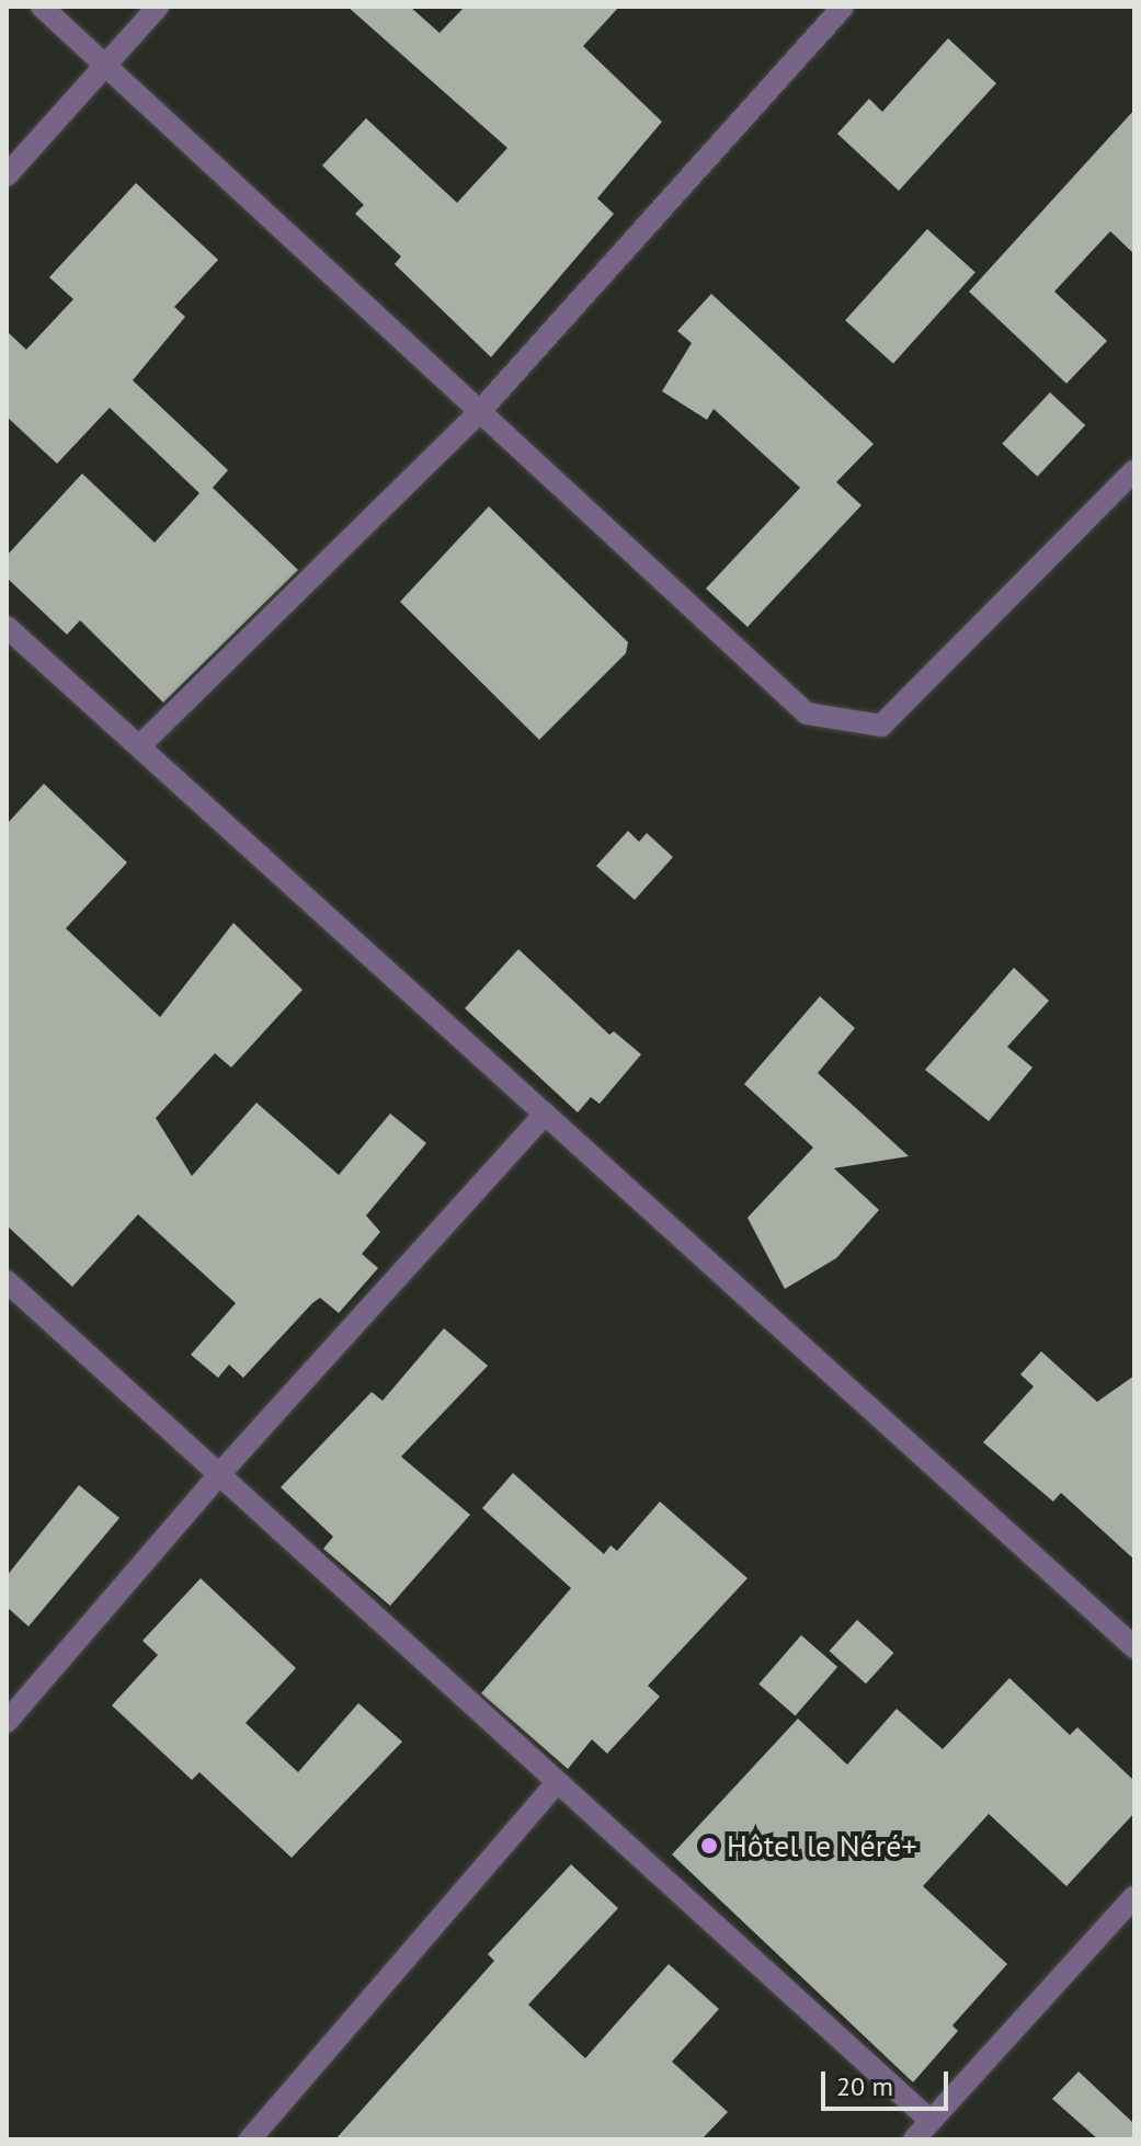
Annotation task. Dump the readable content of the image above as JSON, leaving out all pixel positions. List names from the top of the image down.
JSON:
{
  "places": ["Hôtel le Néré+"],
  "scale_bar": "20 m"
}
